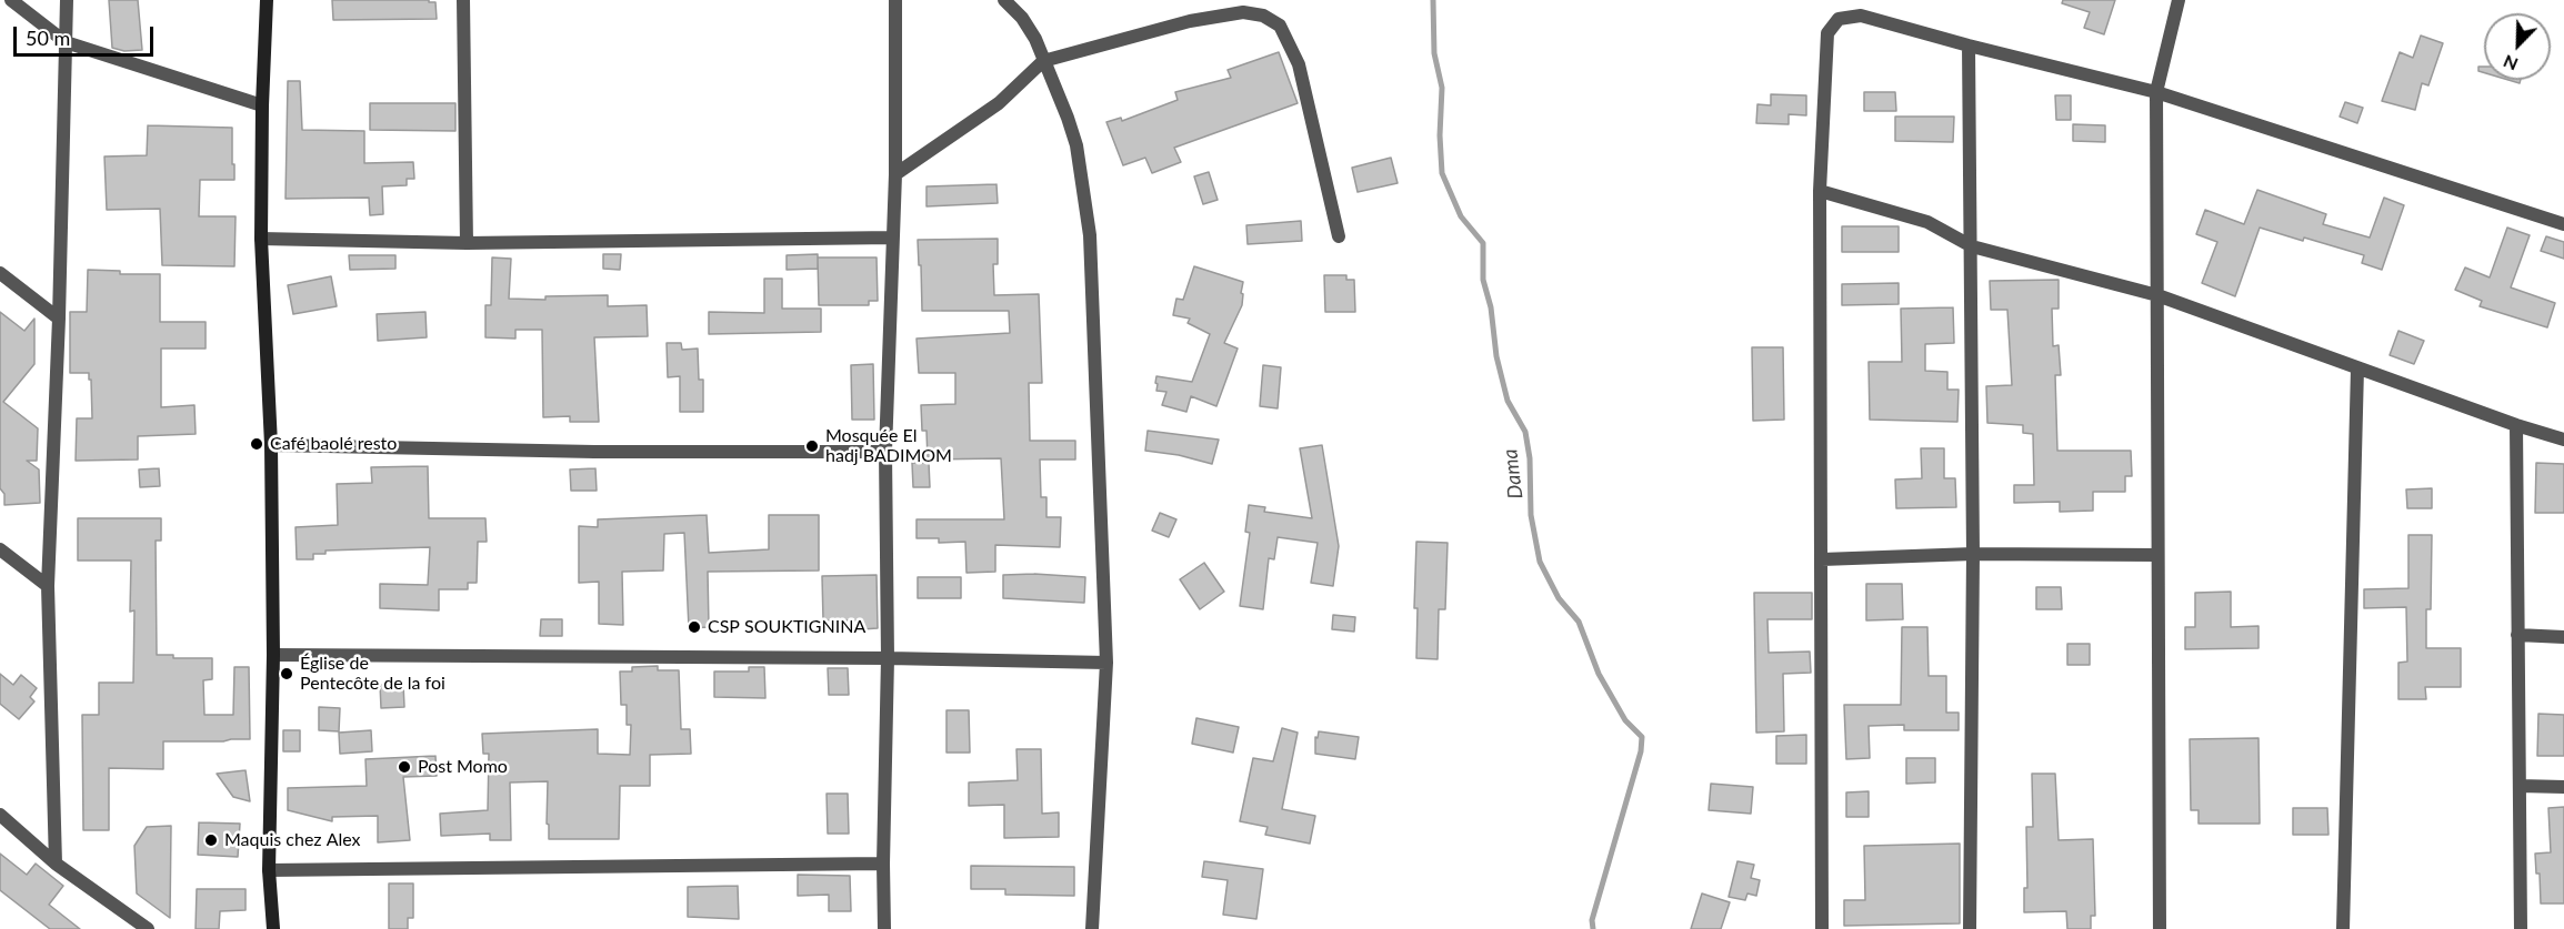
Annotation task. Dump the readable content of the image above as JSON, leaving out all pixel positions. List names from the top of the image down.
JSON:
{
  "water": ["Dama"],
  "places": [
    "Café baolé resto",
    "Mosquée El hadj BADIMOM",
    "CSP SOUKTIGNINA",
    "Église de Pentecôte de la foi",
    "Post Momo",
    "Maquis chez Alex"
  ],
  "scale_bar": "50 m",
  "north": "bottom left"
}
